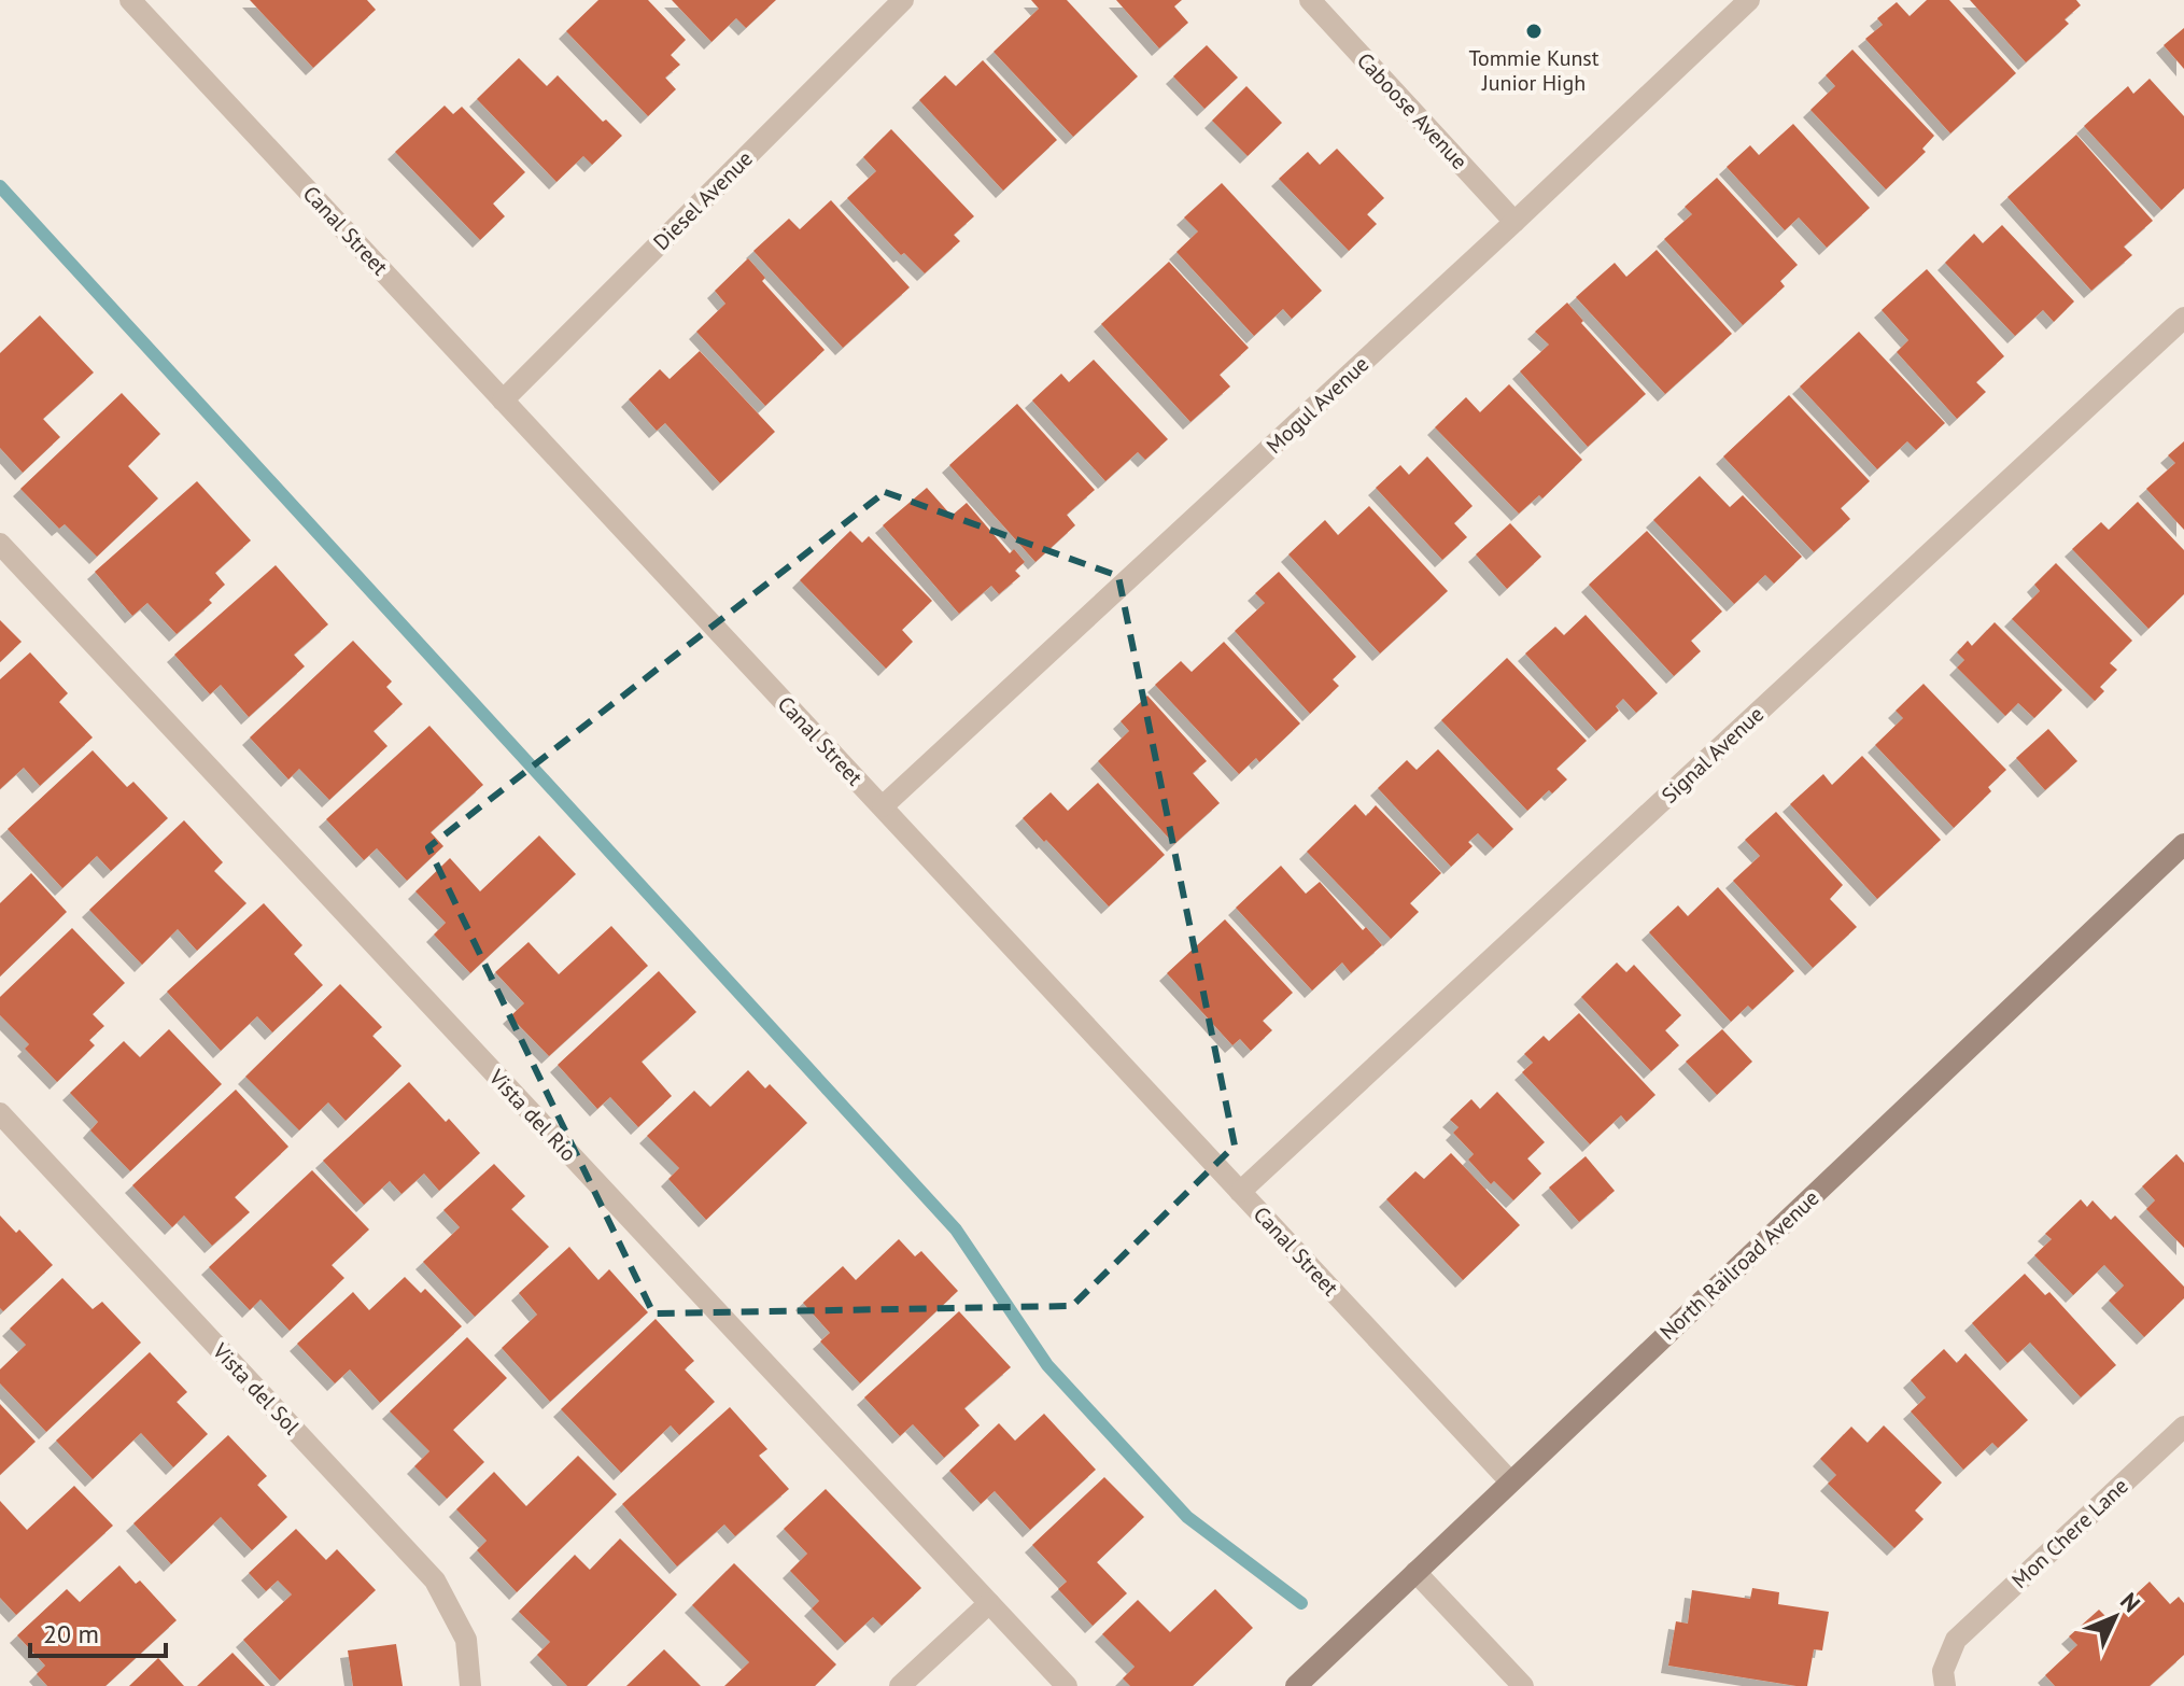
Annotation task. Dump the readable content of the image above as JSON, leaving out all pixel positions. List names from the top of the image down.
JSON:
{
  "streets": {
    "street": [
      "Caboose Avenue",
      "Diesel Avenue",
      "Canal Street",
      "Mogul Avenue",
      "Signal Avenue",
      "Vista del Rio",
      "North Railroad Avenue",
      "Vista del Sol",
      "Mon Chere Lane"
    ]
  },
  "crossings": [
    ["Caboose Avenue", "Mogul Avenue"],
    ["Diesel Avenue", "Canal Street"],
    ["Canal Street", "Mogul Avenue"],
    ["Canal Street", "Signal Avenue"],
    ["Canal Street", "North Railroad Avenue"]
  ],
  "places": ["Tommie Kunst Junior High"],
  "scale_bar": "20 m",
  "north": "top right"
}
